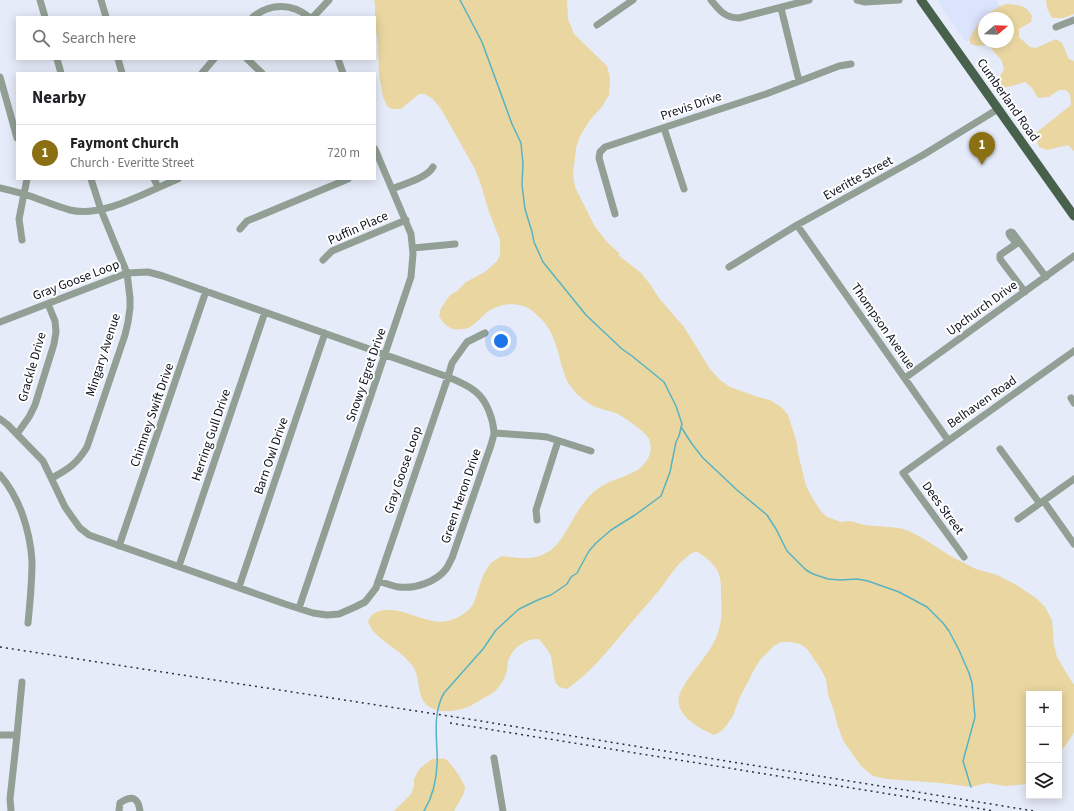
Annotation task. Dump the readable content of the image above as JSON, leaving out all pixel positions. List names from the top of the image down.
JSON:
{
  "streets": {
    "main road": ["Cumberland Road"],
    "street": [
      "Previs Drive",
      "Everitte Street",
      "Puffin Place",
      "Gray Goose Loop",
      "Upchurch Drive",
      "Thompson Avenue",
      "Mingary Avenue",
      "Grackle Drive",
      "Snowy Egret Drive",
      "Belhaven Road",
      "Chimney Swift Drive",
      "Herring Gull Drive",
      "Barn Owl Drive",
      "Green Heron Drive",
      "Dees Street"
    ]
  },
  "crossings": [
    ["Cumberland Road", "Everitte Street"],
    ["Everitte Street", "Thompson Avenue"],
    ["Puffin Place", "Snowy Egret Drive"],
    ["Gray Goose Loop", "Mingary Avenue"],
    ["Gray Goose Loop", "Grackle Drive"],
    ["Gray Goose Loop", "Snowy Egret Drive"],
    ["Gray Goose Loop", "Chimney Swift Drive"],
    ["Gray Goose Loop", "Herring Gull Drive"],
    ["Gray Goose Loop", "Barn Owl Drive"],
    ["Gray Goose Loop", "Green Heron Drive"],
    ["Upchurch Drive", "Thompson Avenue"],
    ["Thompson Avenue", "Belhaven Road"],
    ["Belhaven Road", "Dees Street"]
  ],
  "north": "right",
  "page": {
    "search": "Search here",
    "heading": "Nearby",
    "list": [
      {
        "mark": "1",
        "name": "Faymont Church",
        "note": "Church · Everitte Street",
        "value": "720 m"
      }
    ],
    "pins": "1",
    "map_buttons": ["+", "−"]
  }
}
